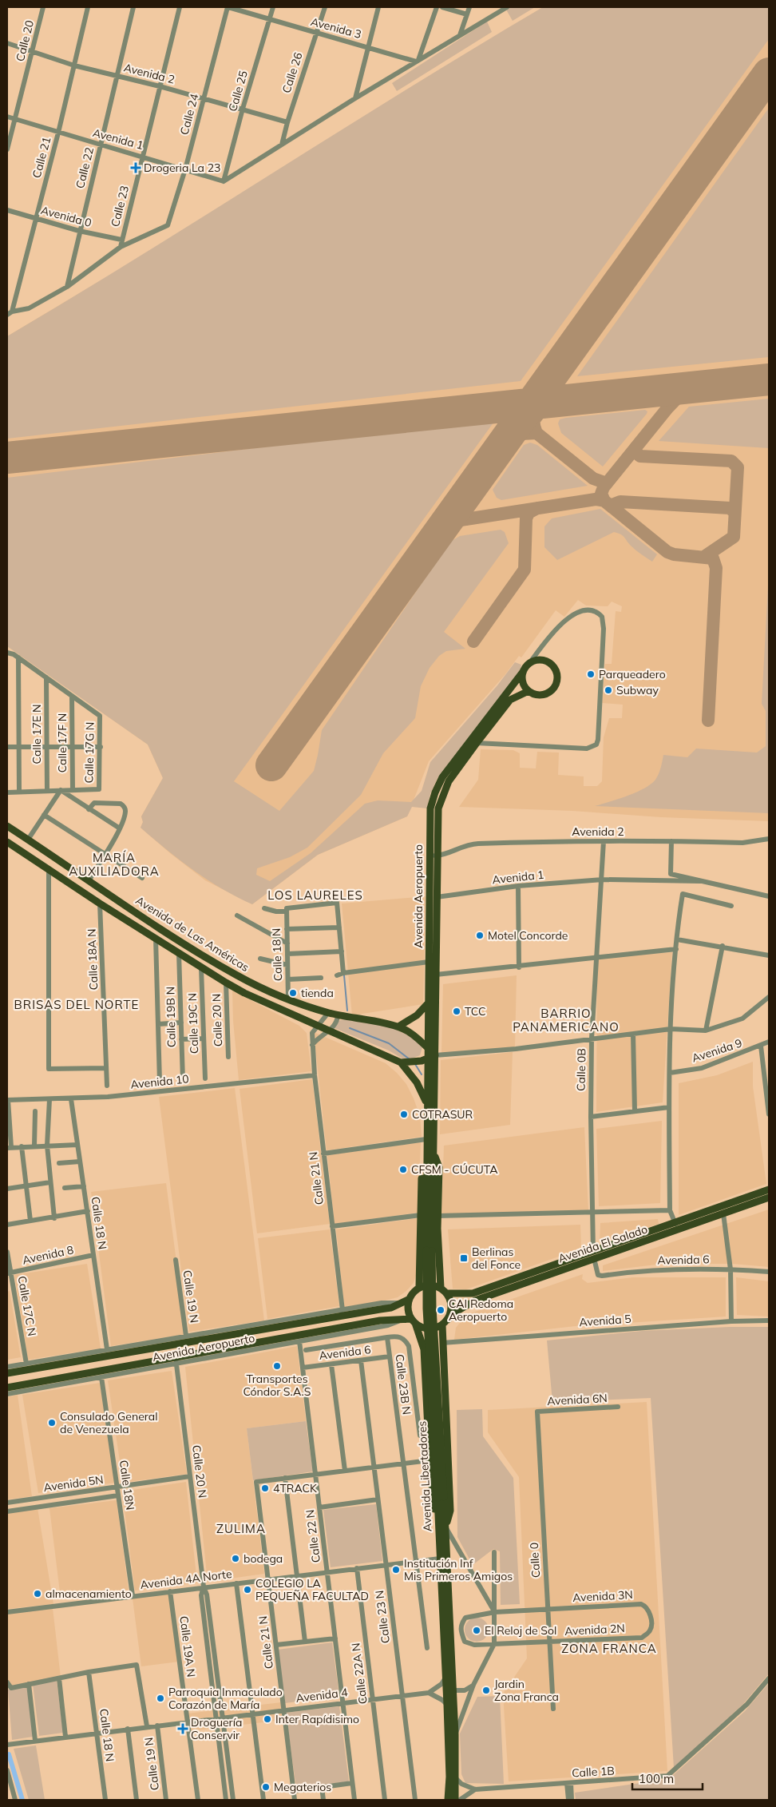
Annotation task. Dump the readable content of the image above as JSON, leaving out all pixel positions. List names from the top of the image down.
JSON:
{
  "streets": {
    "main road": [
      "Avenida Aeropuerto",
      "Avenida de Las Américas",
      "Avenida El Salado",
      "Avenida Libertadores"
    ],
    "street": [
      "Avenida 3",
      "Calle 20",
      "Calle 26",
      "Avenida 2",
      "Calle 25",
      "Calle 24",
      "Avenida 1",
      "Calle 21",
      "Calle 22",
      "Calle 23",
      "Avenida 0",
      "Calle 17E N",
      "Calle 17F N",
      "Calle 17G N",
      "Calle 18 N",
      "Calle 18A N",
      "Calle 19B N",
      "Calle 20 N",
      "Calle 19C N",
      "Avenida 9",
      "Calle 0B",
      "Avenida 10",
      "Calle 21 N",
      "Avenida 8",
      "Avenida 6",
      "Calle 19 N",
      "Calle 17C N",
      "Avenida 5",
      "Calle 23B N",
      "Avenida 6N",
      "Avenida 5N",
      "Calle 18N",
      "Calle 22 N",
      "Calle 0",
      "Avenida 4A Norte",
      "Avenida 3N",
      "Calle 23 N",
      "Avenida 2N",
      "Calle 19A N",
      "Calle 22A N",
      "Avenida 4",
      "Calle 1B"
    ]
  },
  "crossings": [
    ["Avenida 3", "Calle 26"],
    ["Avenida 3", "Calle 25"],
    ["Avenida 3", "Calle 24"],
    ["Calle 20", "Avenida 2"],
    ["Calle 20", "Avenida 1"],
    ["Calle 26", "Avenida 2"],
    ["Avenida 2", "Calle 25"],
    ["Avenida 2", "Calle 24"],
    ["Avenida 2", "Calle 21"],
    ["Avenida 2", "Calle 22"],
    ["Avenida 2", "Calle 23"],
    ["Avenida 2", "Avenida Aeropuerto"],
    ["Avenida 2", "Calle 0B"],
    ["Calle 25", "Avenida 1"],
    ["Calle 24", "Avenida 1"],
    ["Calle 24", "Calle 23"],
    ["Avenida 1", "Calle 21"],
    ["Avenida 1", "Calle 22"],
    ["Avenida 1", "Calle 23"],
    ["Avenida 1", "Avenida Aeropuerto"],
    ["Avenida 1", "Calle 0B"],
    ["Calle 21", "Avenida 0"],
    ["Calle 22", "Avenida 0"],
    ["Calle 23", "Avenida 0"],
    ["Calle 17F N", "Calle 17G N"],
    ["Avenida Aeropuerto", "Avenida de Las Américas"],
    ["Avenida Aeropuerto", "Calle 18 N"],
    ["Avenida Aeropuerto", "Calle 20 N"],
    ["Avenida Aeropuerto", "Calle 21 N"],
    ["Avenida Aeropuerto", "Avenida El Salado"],
    ["Avenida Aeropuerto", "Calle 19 N"],
    ["Avenida Aeropuerto", "Calle 17C N"],
    ["Avenida Aeropuerto", "Avenida Libertadores"],
    ["Avenida Aeropuerto", "Calle 18N"],
    ["Avenida Aeropuerto", "Calle 22 N"],
    ["Avenida de Las Américas", "Calle 18 N"],
    ["Avenida de Las Américas", "Calle 18A N"],
    ["Avenida de Las Américas", "Calle 19B N"],
    ["Avenida de Las Américas", "Calle 20 N"],
    ["Avenida de Las Américas", "Calle 19C N"],
    ["Avenida de Las Américas", "Calle 21 N"],
    ["Calle 18 N", "Avenida 10"],
    ["Calle 18 N", "Avenida 8"],
    ["Calle 18 N", "Avenida 4"],
    ["Calle 20 N", "Avenida 5N"],
    ["Calle 20 N", "Avenida 4A Norte"],
    ["Calle 20 N", "Avenida 4"],
    ["Calle 0B", "Avenida El Salado"],
    ["Calle 0B", "Avenida 6"],
    ["Avenida 10", "Calle 21 N"],
    ["Calle 21 N", "Avenida 4A Norte"],
    ["Calle 21 N", "Avenida 4"],
    ["Avenida 8", "Calle 17C N"],
    ["Avenida 6", "Calle 23B N"],
    ["Avenida 6", "Calle 22 N"],
    ["Avenida 6", "Calle 23 N"],
    ["Calle 19 N", "Avenida 4"],
    ["Calle 23B N", "Avenida 4A Norte"],
    ["Avenida 6N", "Calle 0"],
    ["Avenida Libertadores", "Avenida 4A Norte"],
    ["Avenida 5N", "Calle 18N"],
    ["Calle 18N", "Avenida 4A Norte"],
    ["Calle 22 N", "Avenida 4A Norte"],
    ["Calle 22 N", "Avenida 4"],
    ["Calle 0", "Avenida 3N"],
    ["Calle 0", "Avenida 2N"],
    ["Avenida 4A Norte", "Calle 23 N"],
    ["Avenida 4A Norte", "Calle 19A N"],
    ["Avenida 4A Norte", "Calle 22A N"],
    ["Avenida 3N", "Avenida 2N"],
    ["Calle 23 N", "Avenida 4"],
    ["Calle 19A N", "Avenida 4"],
    ["Calle 22A N", "Avenida 4"]
  ],
  "districts": [
    "MARÍA AUXILIADORA",
    "LOS LAURELES",
    "BRISAS DEL NORTE",
    "BARRIO PANAMERICANO",
    "ZULIMA",
    "ZONA FRANCA"
  ],
  "places": {
    "health": ["Drogeria La 23", "Droguería Conservir"],
    "other": [
      "Parqueadero",
      "Subway",
      "Motel Concorde",
      "tienda",
      "TCC",
      "COTRASUR",
      "CFSM - CÚCUTA",
      "CAI Redoma Aeropuerto",
      "Transportes Cóndor S.A.S",
      "Consulado General de Venezuela",
      "4TRACK",
      "bodega",
      "Institución Inf Mis Primeros Amigos",
      "COLEGIO LA PEQUEÑA FACULTAD",
      "almacenamiento",
      "El Reloj de Sol",
      "Jardin Zona Franca",
      "Parroquia Inmaculado Corazón de María",
      "Inter Rapídisimo",
      "Megaterios"
    ],
    "transit": ["Berlinas del Fonce"]
  },
  "scale_bar": "100 m"
}
